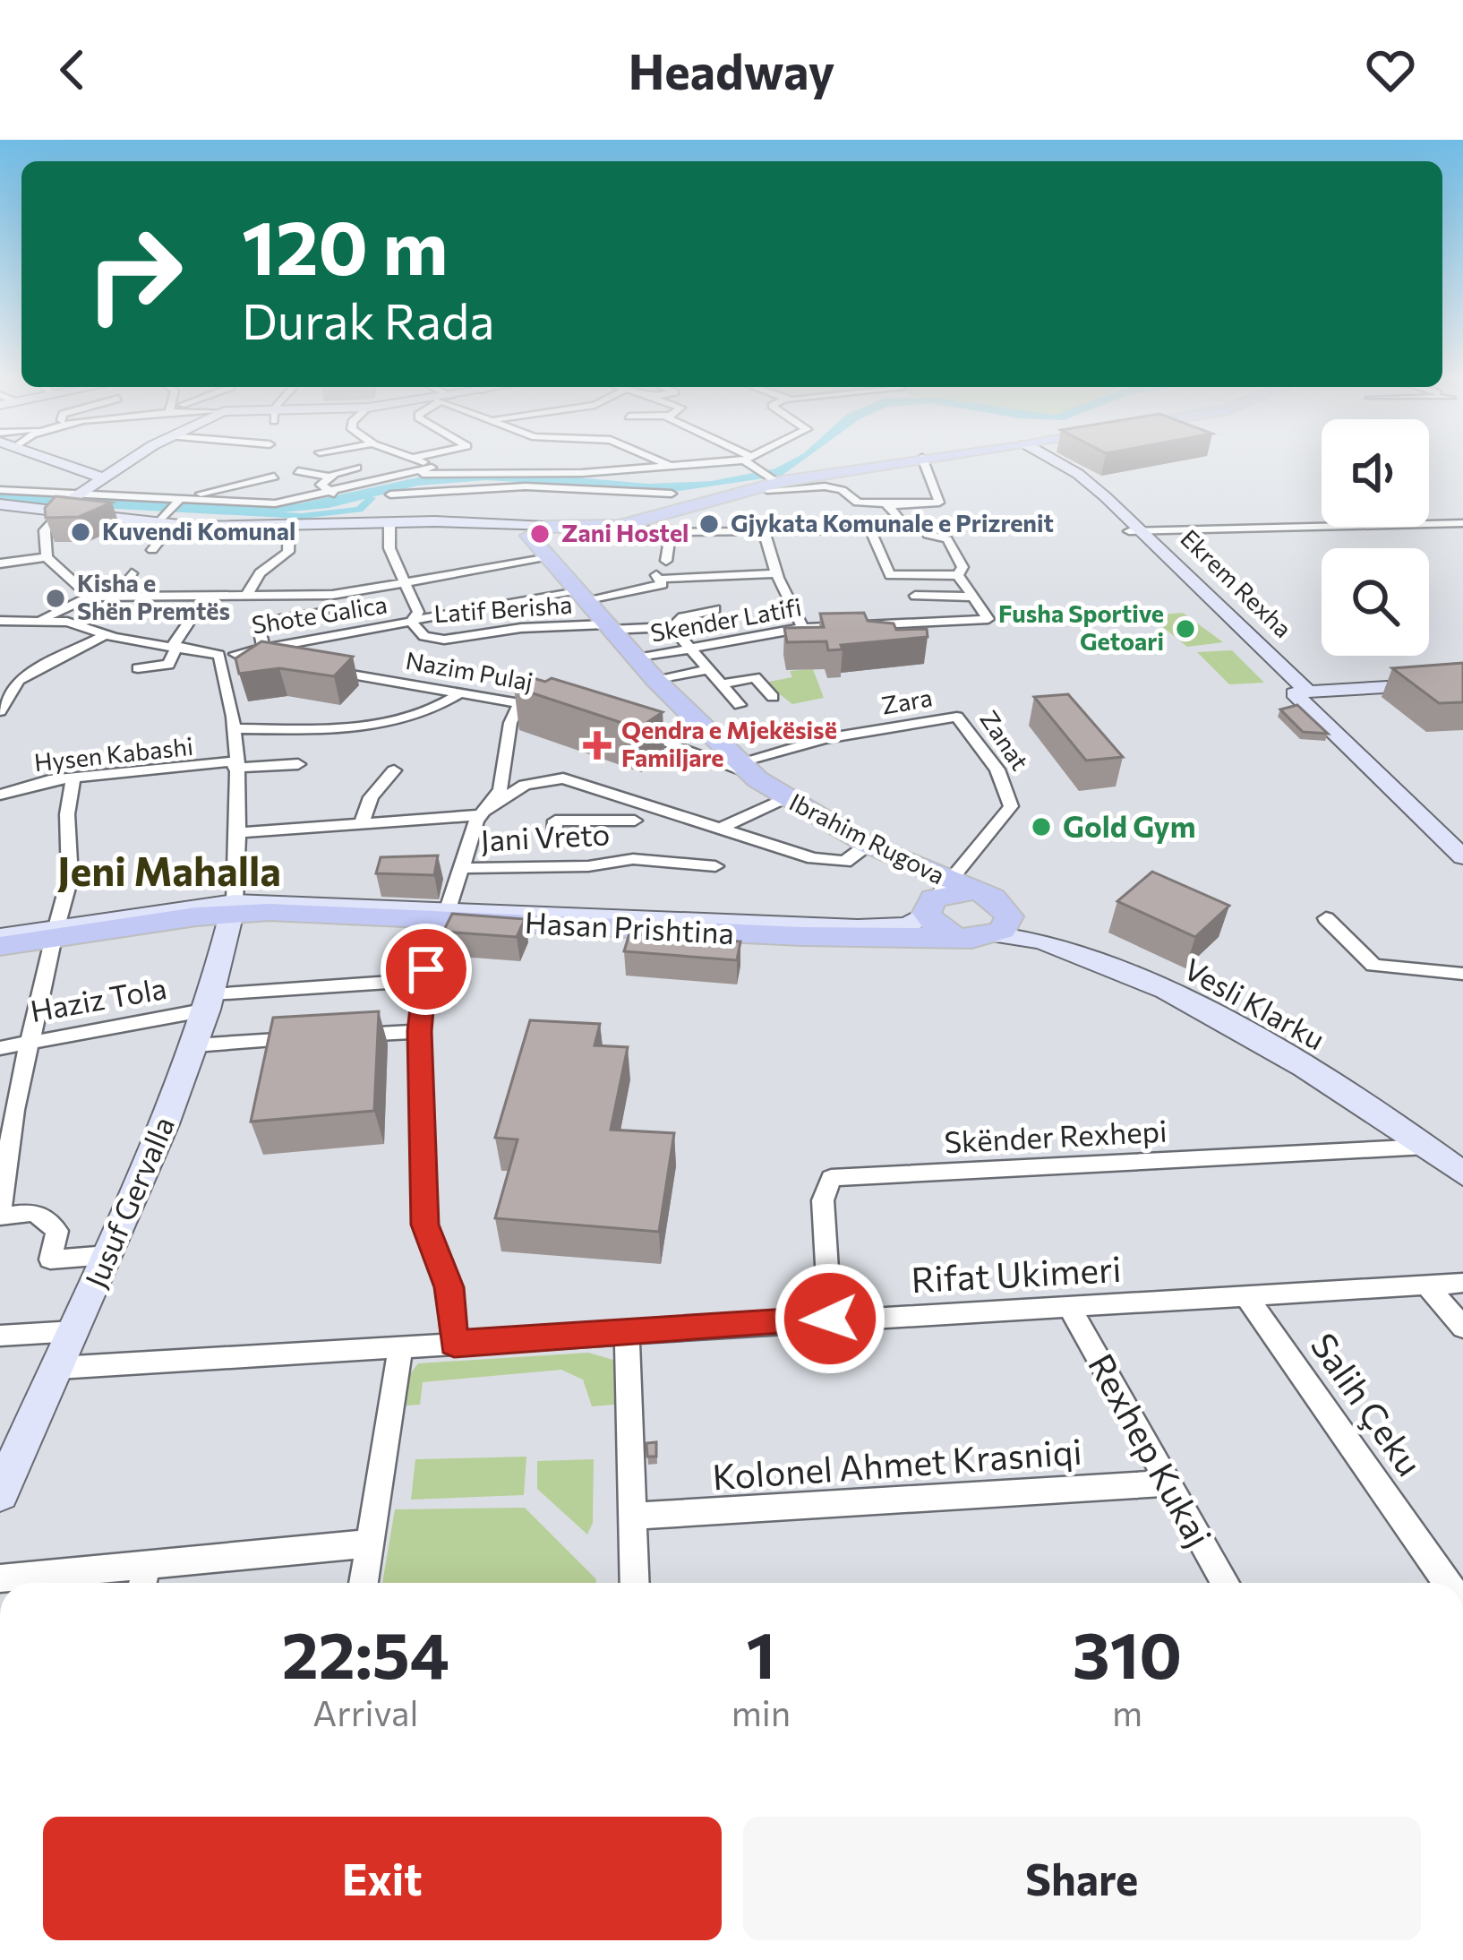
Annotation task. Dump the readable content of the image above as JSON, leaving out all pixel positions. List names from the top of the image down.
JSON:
{
  "streets": {
    "main road": ["Ibrahim Rugova", "Hasan Prishtina"],
    "street": [
      "Ekrem Rexha",
      "Latif Berisha",
      "Shote Galica",
      "Skender Latifi",
      "Nazim Pulaj",
      "Zara",
      "Zanat",
      "Hysen Kabashi",
      "Jani Vreto",
      "Haziz Tola",
      "Vesli Klarku",
      "Skënder Rexhepi",
      "Jusuf Gervalla",
      "Rifat Ukimeri",
      "Salih Çeku",
      "Rexhep Kukaj",
      "Kolonel Ahmet Krasniqi"
    ]
  },
  "crossings": [
    ["Latif Berisha", "Shote Galica"],
    ["Latif Berisha", "Ibrahim Rugova"],
    ["Shote Galica", "Ibrahim Rugova"],
    ["Skender Latifi", "Ibrahim Rugova"],
    ["Zara", "Zanat"],
    ["Zara", "Ibrahim Rugova"],
    ["Zanat", "Ibrahim Rugova"],
    ["Zanat", "Hasan Prishtina"],
    ["Ibrahim Rugova", "Hasan Prishtina"],
    ["Hasan Prishtina", "Vesli Klarku"],
    ["Hasan Prishtina", "Jusuf Gervalla"],
    ["Haziz Tola", "Jusuf Gervalla"],
    ["Vesli Klarku", "Skënder Rexhepi"],
    ["Skënder Rexhepi", "Rifat Ukimeri"],
    ["Jusuf Gervalla", "Rifat Ukimeri"],
    ["Rifat Ukimeri", "Salih Çeku"],
    ["Rifat Ukimeri", "Rexhep Kukaj"],
    ["Rexhep Kukaj", "Kolonel Ahmet Krasniqi"]
  ],
  "districts": ["Jeni Mahalla"],
  "places": {
    "other": [
      "Gjykata Komunale e Prizrenit",
      "Kuvendi Komunal",
      "Zani Hostel",
      "Kisha e Shën Premtës",
      "Fusha Sportive Getoari",
      "Gold Gym"
    ],
    "health": ["Qendra e Mjekësisë Familjare"]
  },
  "page": {
    "header": "Headway",
    "turn": ["120 m", "Durak Rada"],
    "eta": [
      "22:54",
      "Arrival",
      "1",
      "min",
      "310",
      "m"
    ],
    "buttons": ["Exit", "Share"]
  }
}
